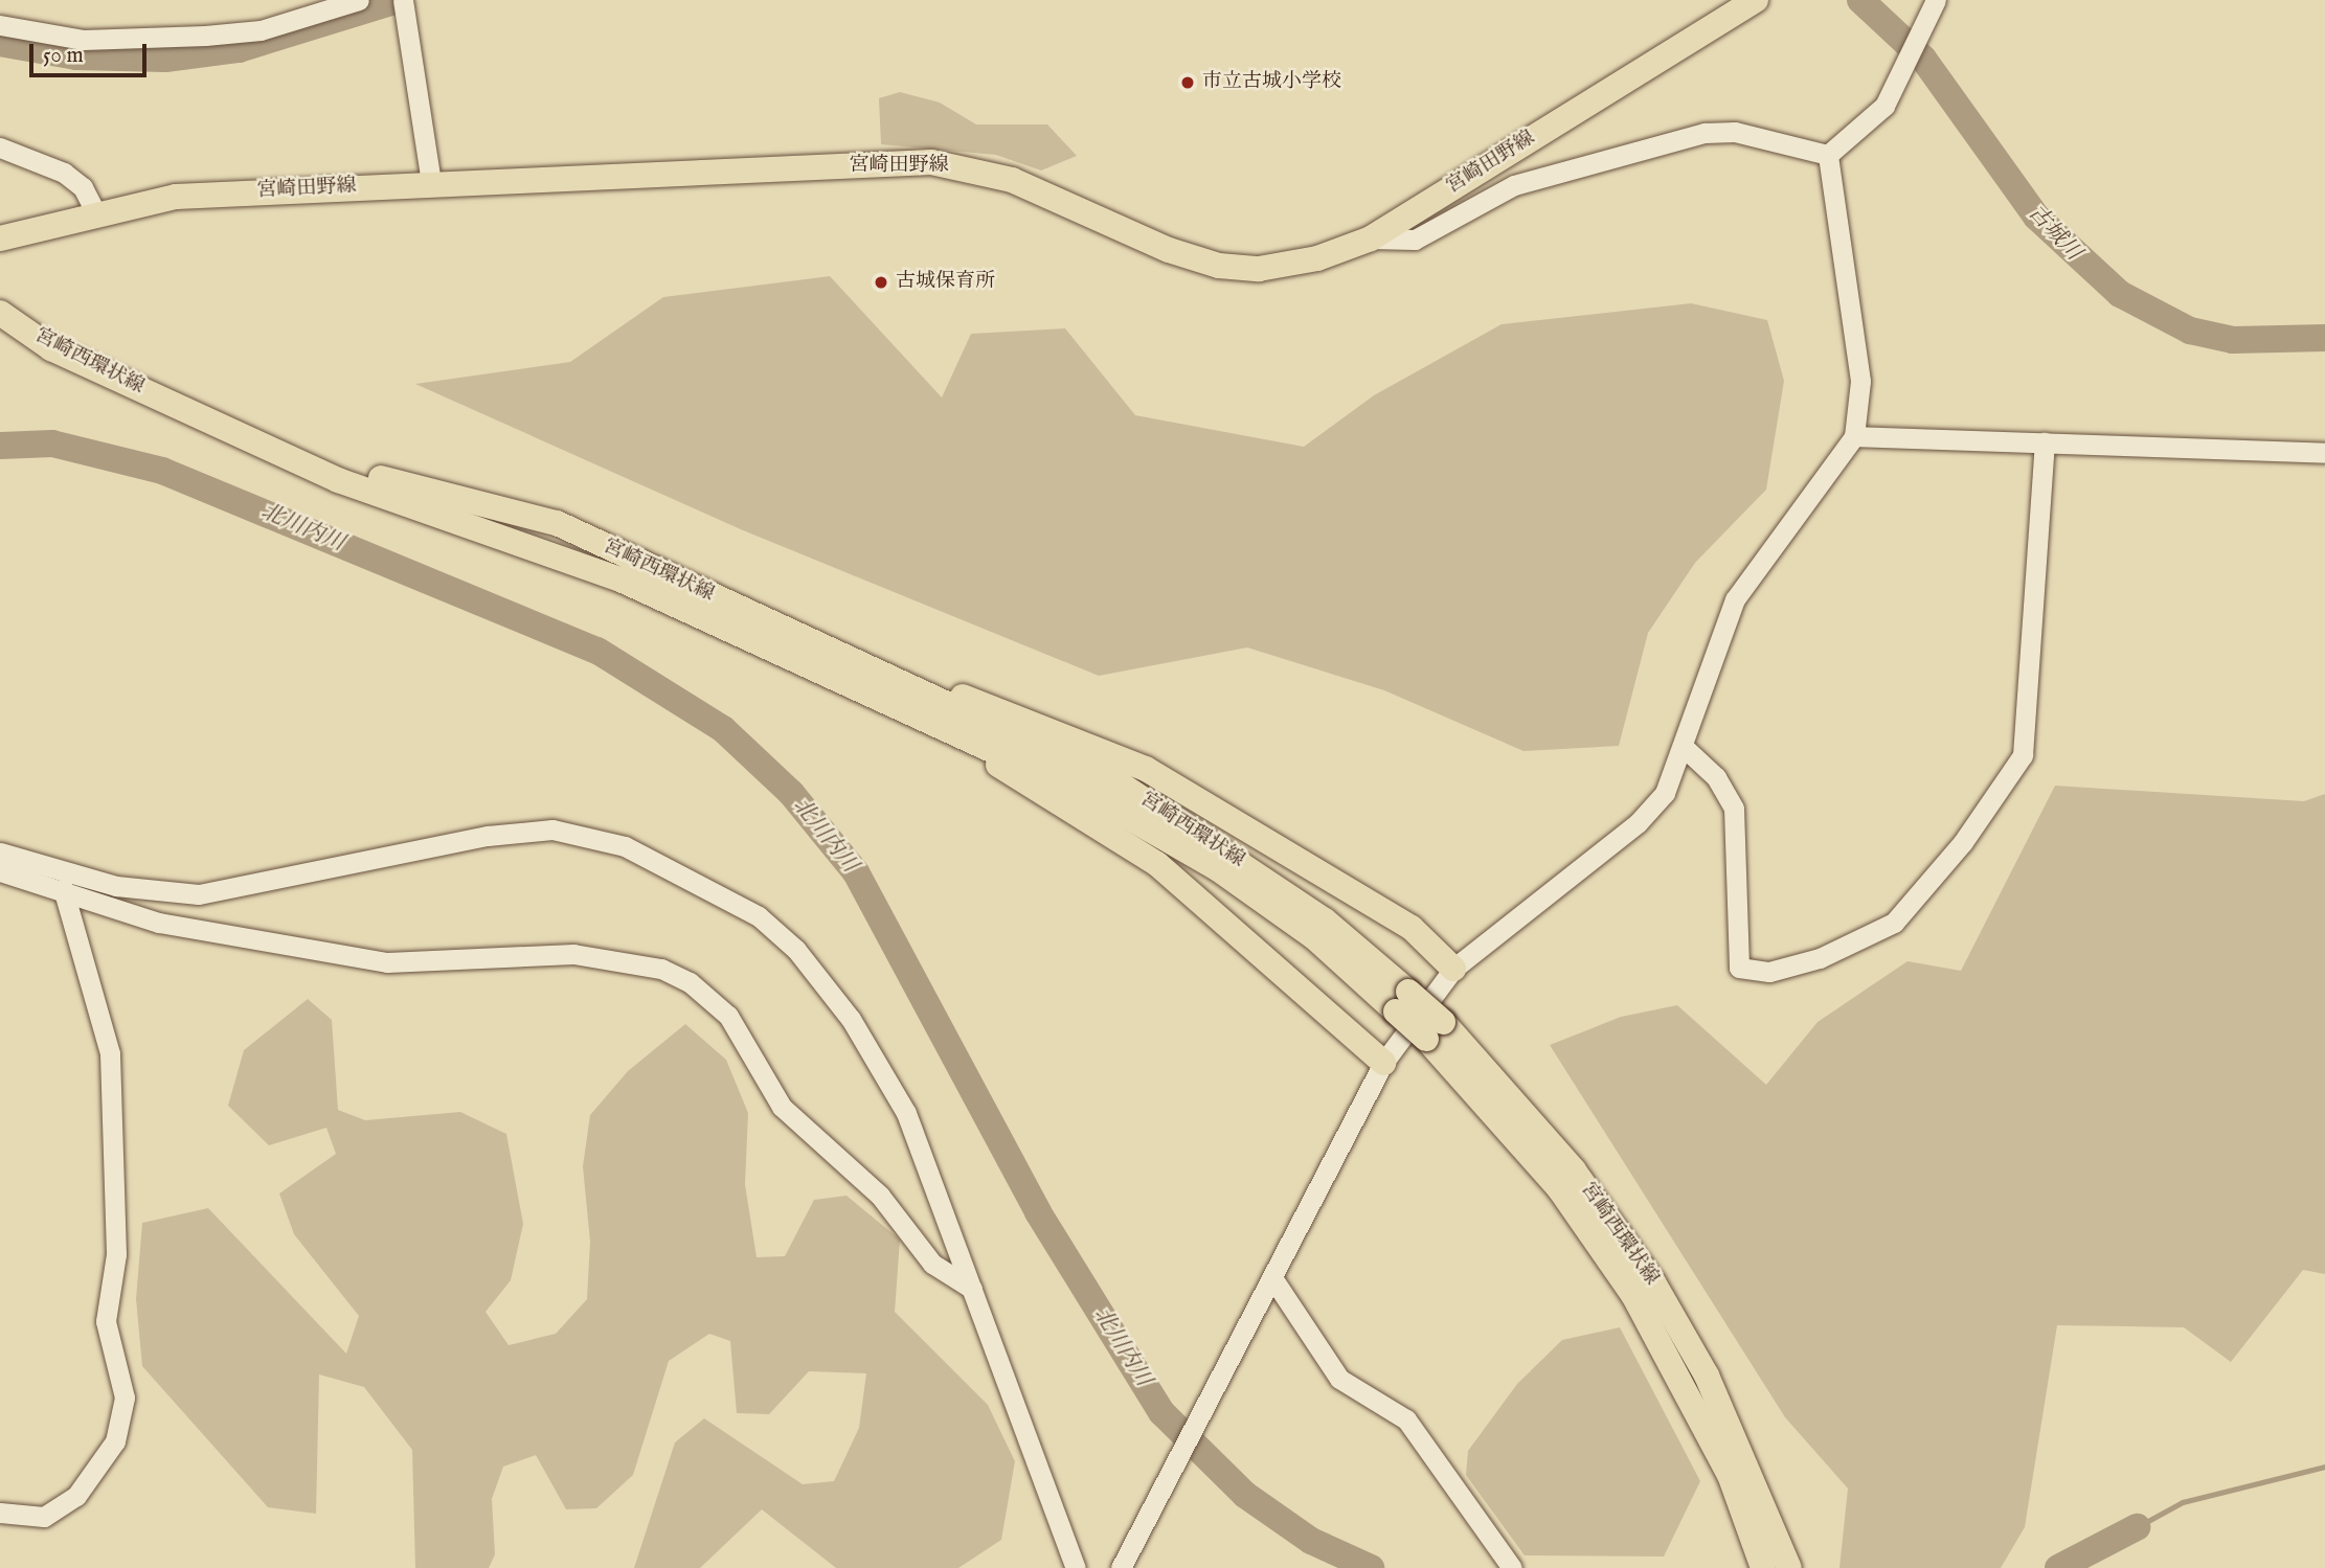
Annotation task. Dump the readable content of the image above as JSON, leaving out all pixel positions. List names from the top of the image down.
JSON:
{
  "streets": {
    "main road": ["宮崎田野線", "宮崎西環状線"]
  },
  "water": ["古城川", "北川内川"],
  "places": ["市立古城小学校", "古城保育所"],
  "scale_bar": "50 m"
}
